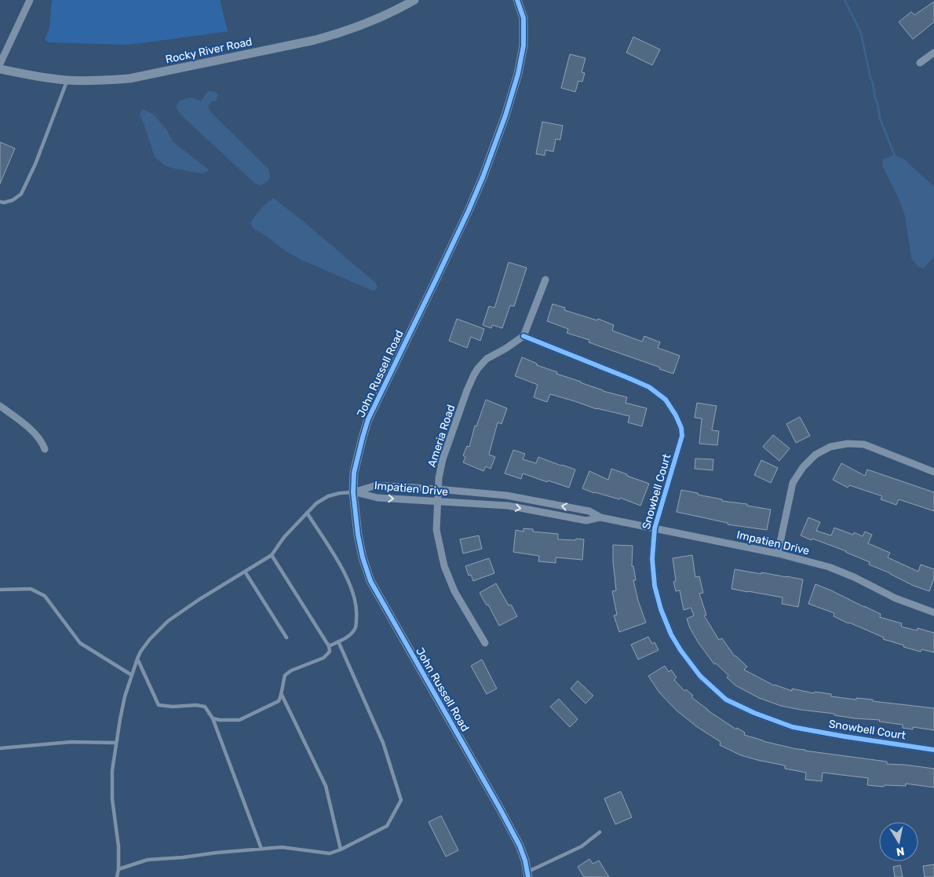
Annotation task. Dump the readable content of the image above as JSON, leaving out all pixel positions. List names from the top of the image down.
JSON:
{
  "streets": {
    "street": [
      "Rocky River Road",
      "John Russell Road",
      "Ameria Road",
      "Impatien Drive",
      "Snowbell Court"
    ]
  },
  "crossings": [
    ["John Russell Road", "Impatien Drive"],
    ["Ameria Road", "Impatien Drive"],
    ["Ameria Road", "Snowbell Court"],
    ["Impatien Drive", "Snowbell Court"]
  ],
  "north": "bottom"
}
